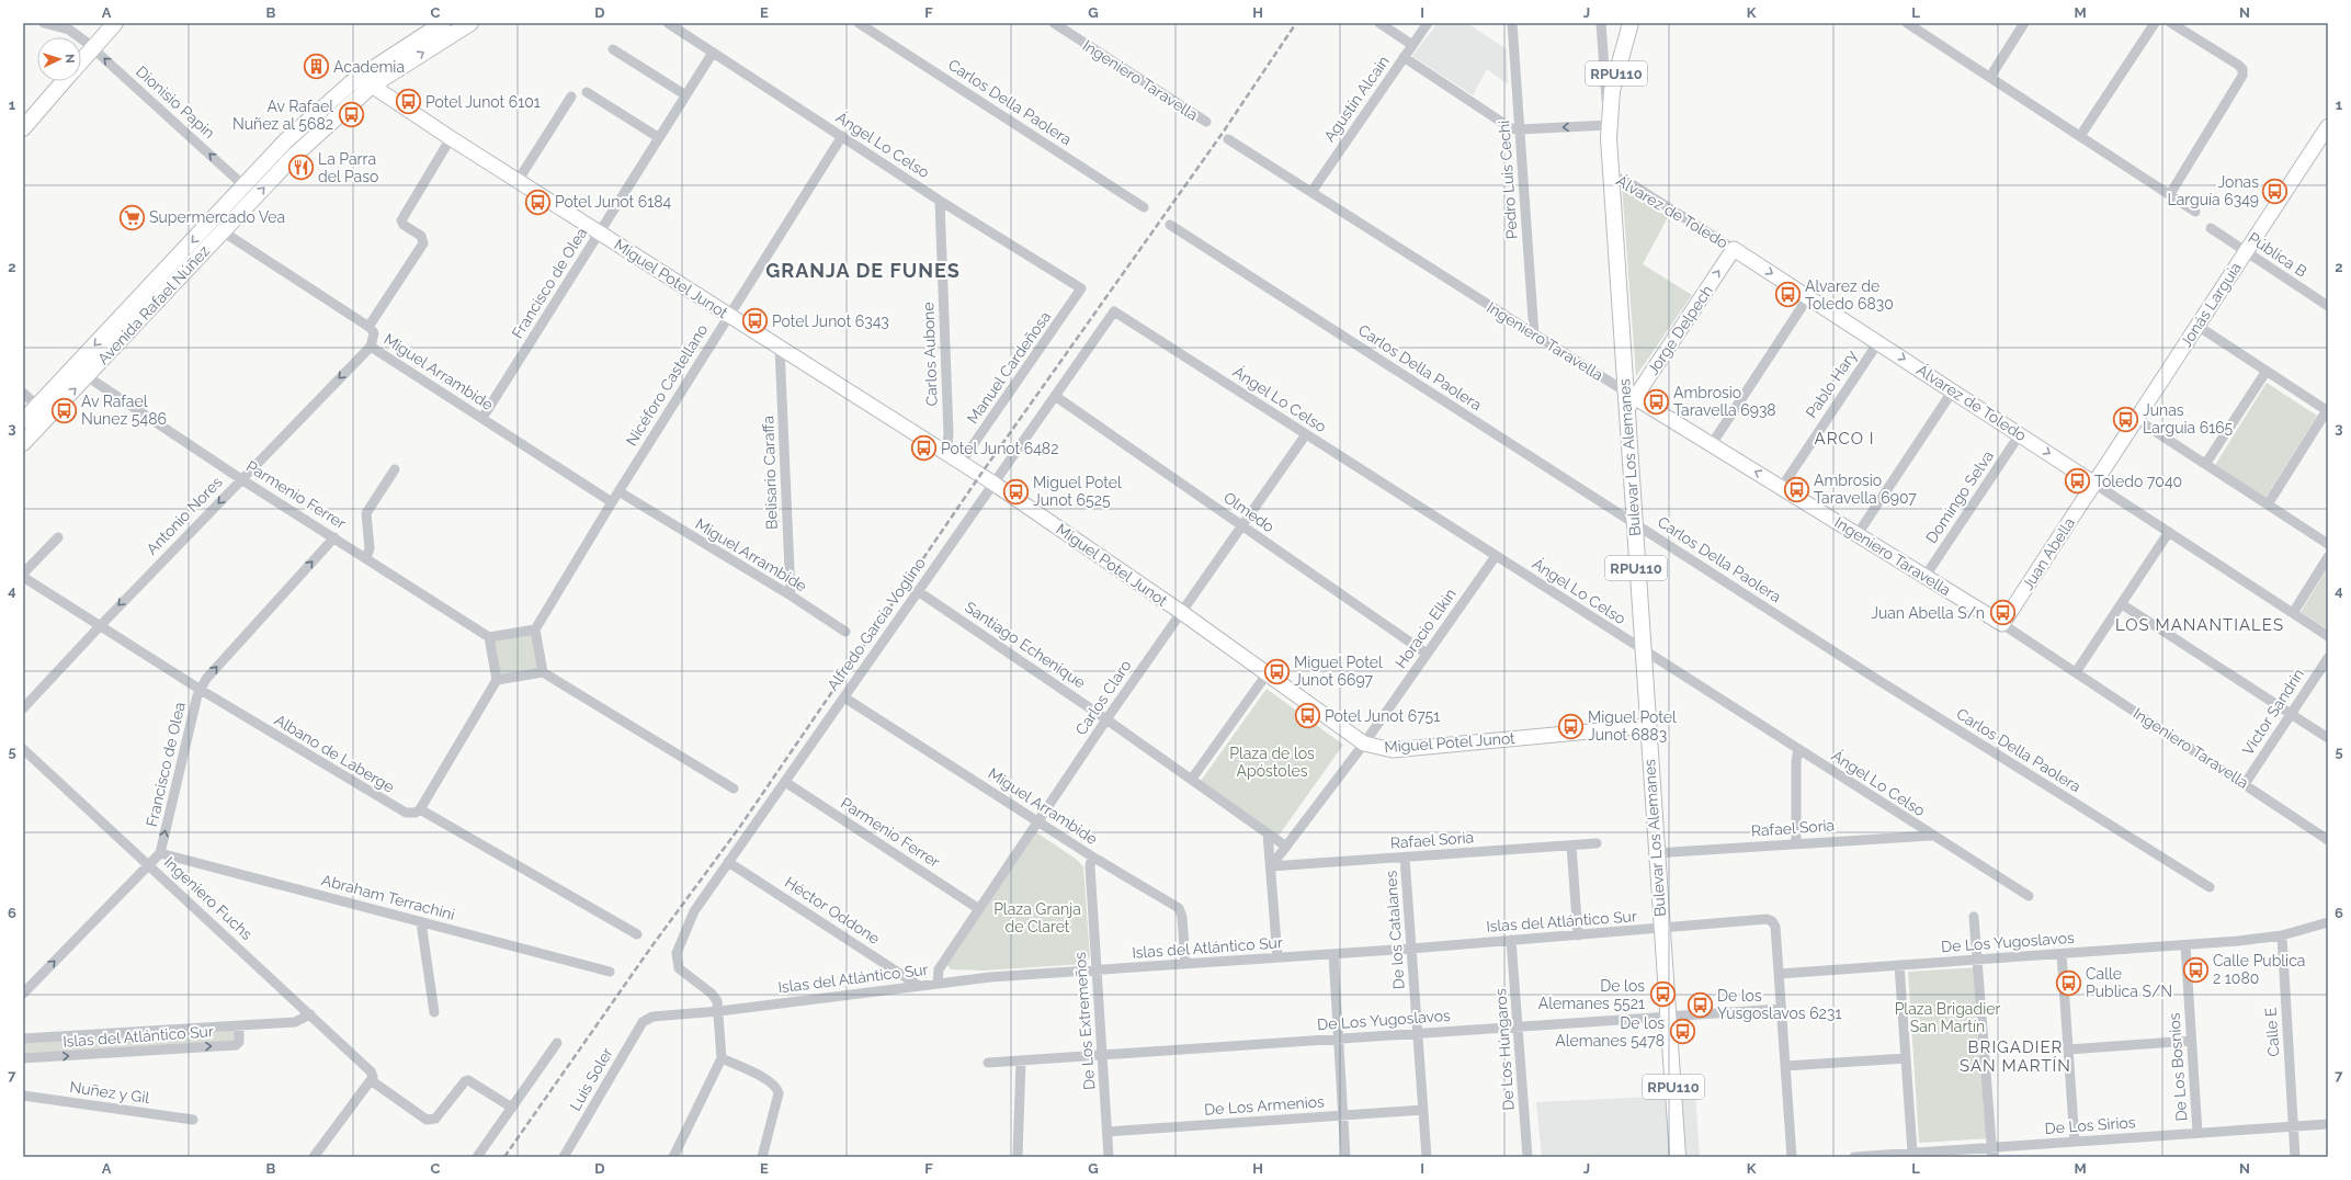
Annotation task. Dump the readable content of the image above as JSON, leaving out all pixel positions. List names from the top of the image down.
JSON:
{
  "streets": {
    "main road": [
      "RPU110",
      "Ingeniero Taravella",
      "Álvarez de Toledo",
      "Miguel Potel Junot",
      "Avenida Rafael Núñez",
      "Jonás Larguía",
      "Jorge Delpech",
      "Bulevar Los Alemanes",
      "Juan Abella"
    ],
    "street": [
      "Agustín Alcain",
      "Dionisio Papin",
      "Carlos Della Paolera",
      "Ángel Lo Celso",
      "Pedro Luis Cechi",
      "Pública B",
      "Francisco de Olea",
      "Carlos Aubone",
      "Manuel Cardeñosa",
      "Miguel Arrambide",
      "Pablo Hary",
      "Nicéforo Castellano",
      "Belisario Caraffa",
      "Parmenio Ferrer",
      "Domingo Selva",
      "Olmedo",
      "Antonio Nores",
      "Alfredo García Voglino",
      "Horacio Elkin",
      "Santiago Echenique",
      "Carlos Claro",
      "Victor Sandrin",
      "Albano de Laberge",
      "Rafael Soria",
      "Abraham Terrachini",
      "Ingeniero Fuchs",
      "Héctor Oddone",
      "Islas del Atlántico Sur",
      "De los Catalanes",
      "De Los Yugoslavos",
      "De Los Extremeños",
      "Calle E",
      "De Los Húngaros",
      "De Los Bosnios",
      "Luis Soler",
      "Nuñez y Gil",
      "De Los Armenios",
      "De Los Sirios"
    ]
  },
  "crossings": [
    ["Ingeniero Taravella", "Agustín Alcain"],
    ["Ingeniero Taravella", "Pedro Luis Cechi"],
    ["Ingeniero Taravella", "Jorge Delpech"],
    ["Ingeniero Taravella", "Pablo Hary"],
    ["Ingeniero Taravella", "Bulevar Los Alemanes"],
    ["Ingeniero Taravella", "Domingo Selva"],
    ["Ingeniero Taravella", "Juan Abella"],
    ["Ingeniero Taravella", "Victor Sandrin"],
    ["Dionisio Papin", "Avenida Rafael Núñez"],
    ["Carlos Della Paolera", "Bulevar Los Alemanes"],
    ["Ángel Lo Celso", "Francisco de Olea"],
    ["Ángel Lo Celso", "Carlos Aubone"],
    ["Ángel Lo Celso", "Manuel Cardeñosa"],
    ["Ángel Lo Celso", "Nicéforo Castellano"],
    ["Ángel Lo Celso", "Bulevar Los Alemanes"],
    ["Ángel Lo Celso", "Alfredo García Voglino"],
    ["Ángel Lo Celso", "Horacio Elkin"],
    ["Ángel Lo Celso", "Carlos Claro"],
    ["Ángel Lo Celso", "Rafael Soria"],
    ["Álvarez de Toledo", "Jonás Larguía"],
    ["Álvarez de Toledo", "Jorge Delpech"],
    ["Álvarez de Toledo", "Pablo Hary"],
    ["Álvarez de Toledo", "Bulevar Los Alemanes"],
    ["Álvarez de Toledo", "Domingo Selva"],
    ["Álvarez de Toledo", "Juan Abella"],
    ["Pública B", "Jonás Larguía"],
    ["Miguel Potel Junot", "Francisco de Olea"],
    ["Miguel Potel Junot", "Avenida Rafael Núñez"],
    ["Miguel Potel Junot", "Carlos Aubone"],
    ["Miguel Potel Junot", "Manuel Cardeñosa"],
    ["Miguel Potel Junot", "Nicéforo Castellano"],
    ["Miguel Potel Junot", "Bulevar Los Alemanes"],
    ["Miguel Potel Junot", "Belisario Caraffa"],
    ["Miguel Potel Junot", "Alfredo García Voglino"],
    ["Miguel Potel Junot", "Horacio Elkin"],
    ["Miguel Potel Junot", "Carlos Claro"],
    ["Francisco de Olea", "Miguel Arrambide"],
    ["Francisco de Olea", "Parmenio Ferrer"],
    ["Francisco de Olea", "Albano de Laberge"],
    ["Francisco de Olea", "Abraham Terrachini"],
    ["Avenida Rafael Núñez", "Miguel Arrambide"],
    ["Avenida Rafael Núñez", "Parmenio Ferrer"],
    ["Jonás Larguía", "Juan Abella"],
    ["Jorge Delpech", "Bulevar Los Alemanes"],
    ["Miguel Arrambide", "Nicéforo Castellano"],
    ["Miguel Arrambide", "Belisario Caraffa"],
    ["Miguel Arrambide", "Antonio Nores"],
    ["Miguel Arrambide", "Alfredo García Voglino"],
    ["Miguel Arrambide", "Carlos Claro"],
    ["Miguel Arrambide", "Islas del Atlántico Sur"],
    ["Miguel Arrambide", "De Los Extremeños"],
    ["Bulevar Los Alemanes", "Rafael Soria"],
    ["Bulevar Los Alemanes", "Islas del Atlántico Sur"],
    ["Bulevar Los Alemanes", "De Los Yugoslavos"],
    ["Parmenio Ferrer", "Antonio Nores"],
    ["Parmenio Ferrer", "Alfredo García Voglino"],
    ["Parmenio Ferrer", "Carlos Claro"],
    ["Olmedo", "Alfredo García Voglino"],
    ["Olmedo", "Horacio Elkin"],
    ["Olmedo", "Carlos Claro"],
    ["Antonio Nores", "Albano de Laberge"],
    ["Alfredo García Voglino", "Santiago Echenique"],
    ["Alfredo García Voglino", "Héctor Oddone"],
    ["Alfredo García Voglino", "Islas del Atlántico Sur"],
    ["Horacio Elkin", "Santiago Echenique"],
    ["Horacio Elkin", "Rafael Soria"],
    ["Santiago Echenique", "Carlos Claro"],
    ["Carlos Claro", "Islas del Atlántico Sur"],
    ["Rafael Soria", "De los Catalanes"],
    ["Ingeniero Fuchs", "Islas del Atlántico Sur"],
    ["Héctor Oddone", "Islas del Atlántico Sur"],
    ["Islas del Atlántico Sur", "De los Catalanes"],
    ["Islas del Atlántico Sur", "De Los Yugoslavos"],
    ["Islas del Atlántico Sur", "De Los Extremeños"],
    ["Islas del Atlántico Sur", "De Los Húngaros"],
    ["Islas del Atlántico Sur", "Luis Soler"],
    ["De los Catalanes", "De Los Yugoslavos"],
    ["De los Catalanes", "De Los Armenios"],
    ["De Los Yugoslavos", "De Los Extremeños"],
    ["De Los Yugoslavos", "Calle E"],
    ["De Los Yugoslavos", "De Los Húngaros"],
    ["De Los Yugoslavos", "De Los Bosnios"],
    ["De Los Extremeños", "De Los Armenios"],
    ["Calle E", "De Los Sirios"],
    ["De Los Bosnios", "De Los Sirios"]
  ],
  "one_way": [
    "Dionisio Papin",
    "Francisco de Olea",
    "Jorge Delpech",
    "Antonio Nores"
  ],
  "districts": [
    "GRANJA DE FUNES",
    "ARCO I",
    "LOS MANANTIALES",
    "BRIGADIER SAN MARTÍN"
  ],
  "parks": ["Plaza de los Apóstoles", "Plaza Granja de Claret", "Plaza Brigadier San Martín"],
  "places": {
    "building": ["Academia"],
    "bus stop": [
      "Potel Junot 6101",
      "Av Rafael Nuñez al 5682",
      "Jonas Larguía 6349",
      "Potel Junot 6184",
      "Alvarez de Toledo 6830",
      "Potel Junot 6343",
      "Ambrosio Taravella 6938",
      "Av Rafael Nunez 5486",
      "Junas Larguia 6165",
      "Potel Junot 6482",
      "Toledo 7040",
      "Ambrosio Taravella 6907",
      "Miguel Potel Junot 6525",
      "Juan Abella S/n",
      "Miguel Potel Junot 6697",
      "Potel Junot 6751",
      "Miguel Potel Junot 6883",
      "Calle Publica 2 1080",
      "Calle Publica S/N",
      "De los Alemanes 5521",
      "De los Yusgoslavos 6231",
      "De los Alemanes 5478"
    ],
    "restaurant": ["La Parra del Paso"],
    "supermarket": ["Supermercado Vea"]
  },
  "north": "right",
  "grid": {
    "columns": [
      "A",
      "B",
      "C",
      "D",
      "E",
      "F",
      "G",
      "H",
      "I",
      "J",
      "K",
      "L",
      "M",
      "N"
    ],
    "rows": [
      "1",
      "2",
      "3",
      "4",
      "5",
      "6",
      "7"
    ]
  }
}
